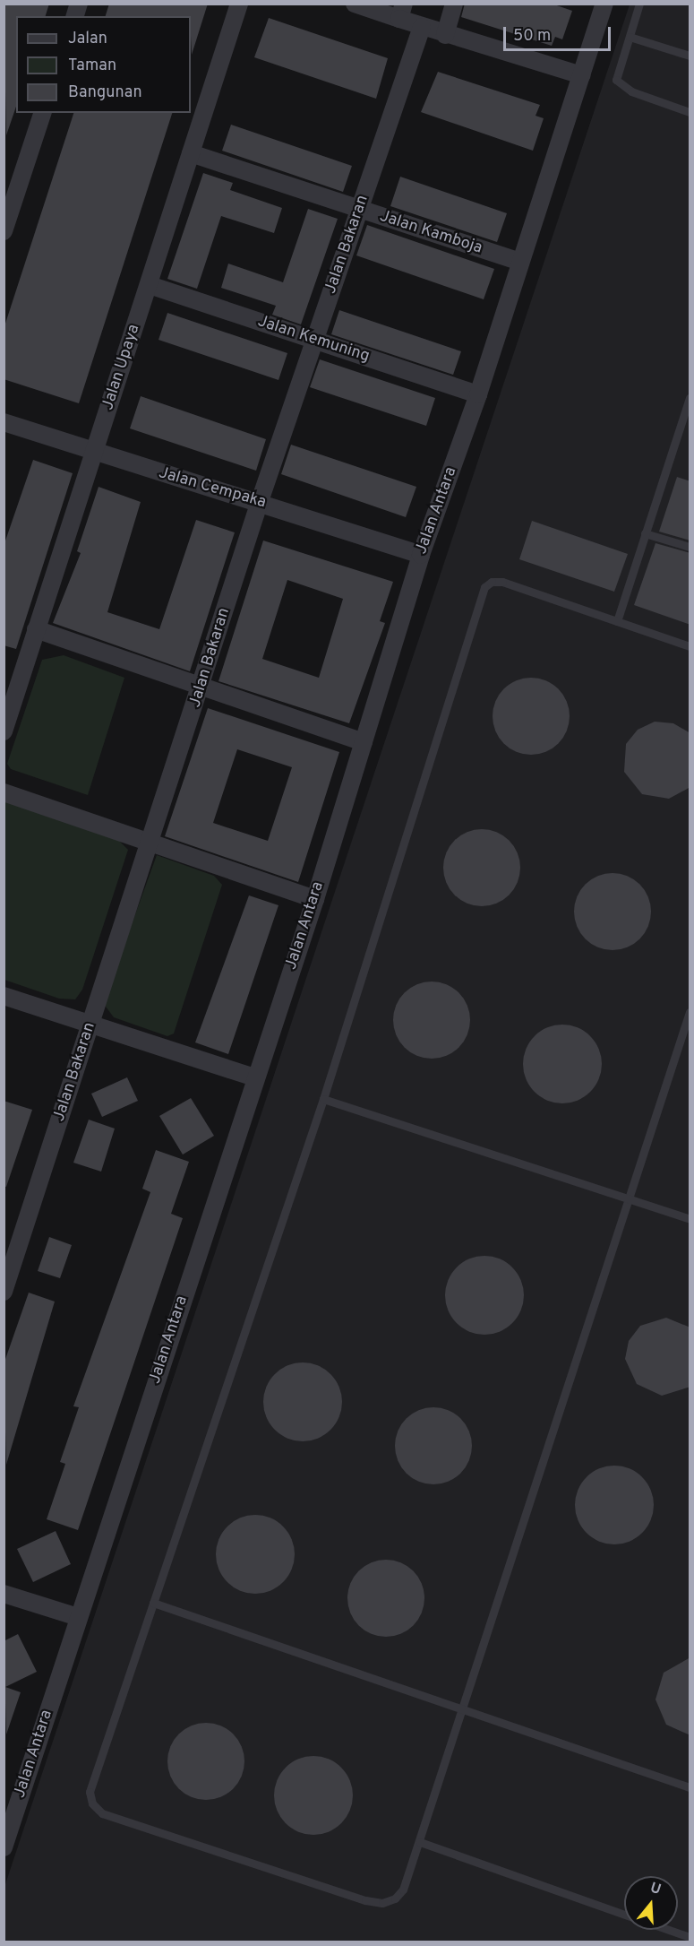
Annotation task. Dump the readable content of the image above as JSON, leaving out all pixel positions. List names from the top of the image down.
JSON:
{
  "streets": {
    "street": [
      "Jalan Kamboja",
      "Jalan Bakaran",
      "Jalan Kemuning",
      "Jalan Upaya",
      "Jalan Cempaka",
      "Jalan Antara"
    ]
  },
  "crossings": [
    ["Jalan Kamboja", "Jalan Bakaran"],
    ["Jalan Kamboja", "Jalan Upaya"],
    ["Jalan Kamboja", "Jalan Antara"],
    ["Jalan Bakaran", "Jalan Kemuning"],
    ["Jalan Bakaran", "Jalan Cempaka"],
    ["Jalan Kemuning", "Jalan Upaya"],
    ["Jalan Kemuning", "Jalan Antara"],
    ["Jalan Upaya", "Jalan Cempaka"],
    ["Jalan Cempaka", "Jalan Antara"]
  ],
  "legend": ["Jalan", "Taman", "Bangunan"],
  "scale_bar": "50 m",
  "north": "top"
}
